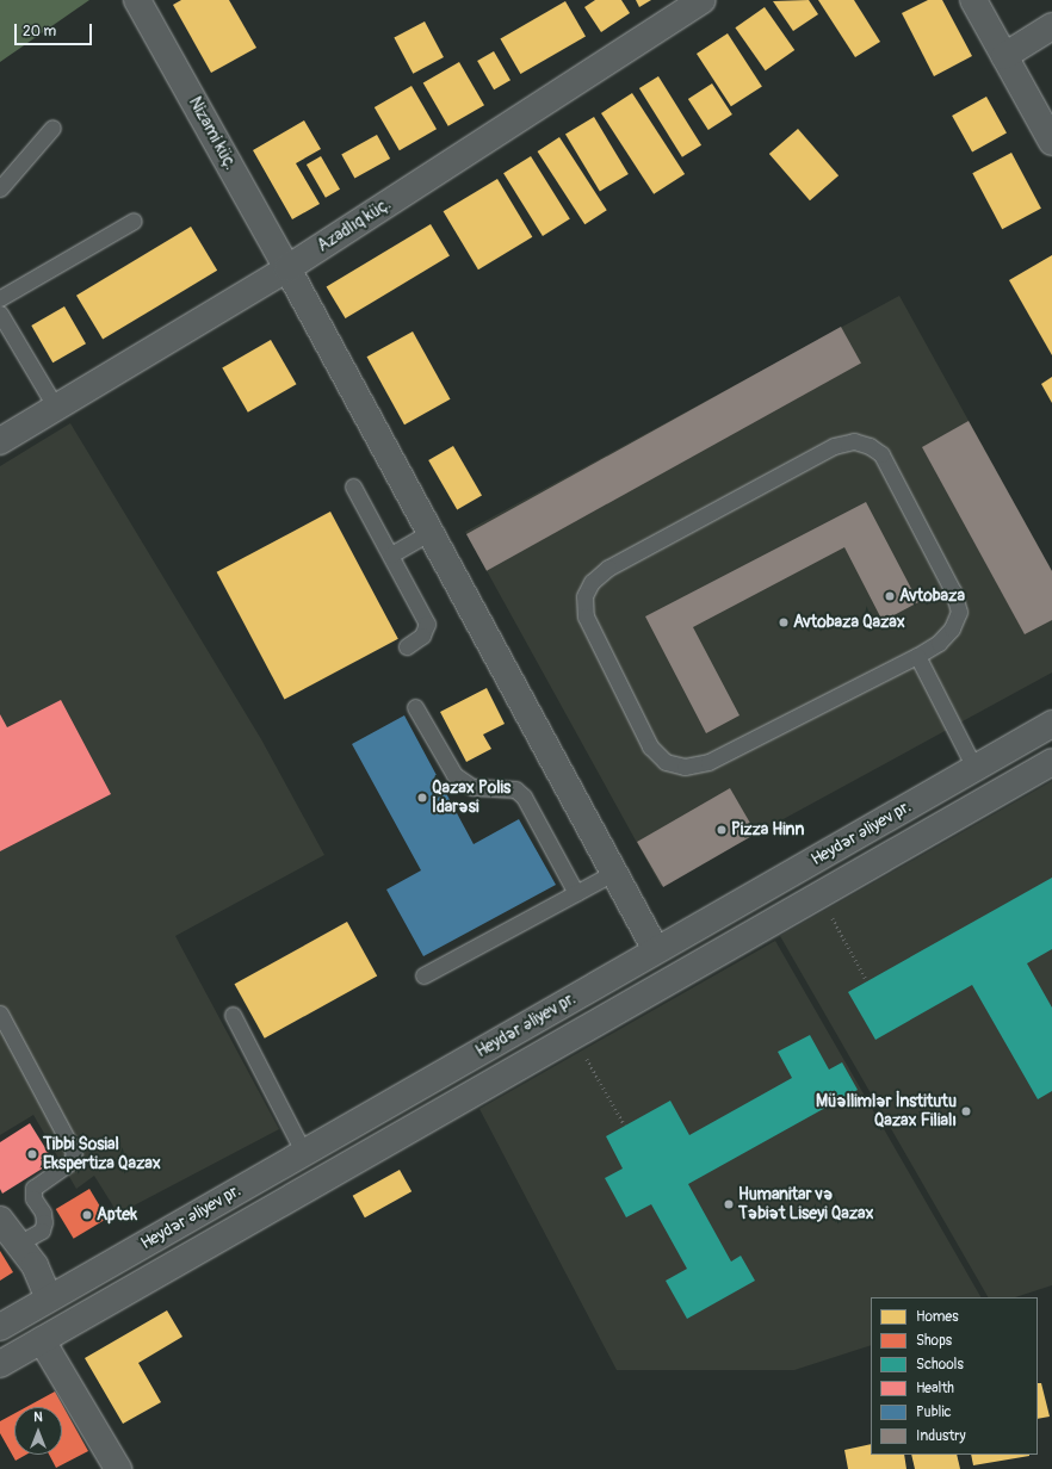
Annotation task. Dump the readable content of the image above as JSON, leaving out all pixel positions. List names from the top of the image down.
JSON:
{
  "streets": {
    "main road": ["Nizami küç.", "Azadlıq küç.", "Heydər Əliyev pr."]
  },
  "crossings": [
    ["Nizami küç.", "Azadlıq küç."],
    ["Nizami küç.", "Heydər Əliyev pr."]
  ],
  "places": [
    "Avtobaza",
    "Avtobaza Qazax",
    "Qazax Polis İdarəsi",
    "Pizza Hinn",
    "Müəllimlər İnstitutu Qazax Filialı",
    "Tibbi Sosial Ekspertiza Qazax",
    "Humanitar və Təbiət Liseyi Qazax",
    "Aptek"
  ],
  "legend": [
    "Homes",
    "Shops",
    "Schools",
    "Health",
    "Public",
    "Industry"
  ],
  "scale_bar": "20 m",
  "north": "top"
}
